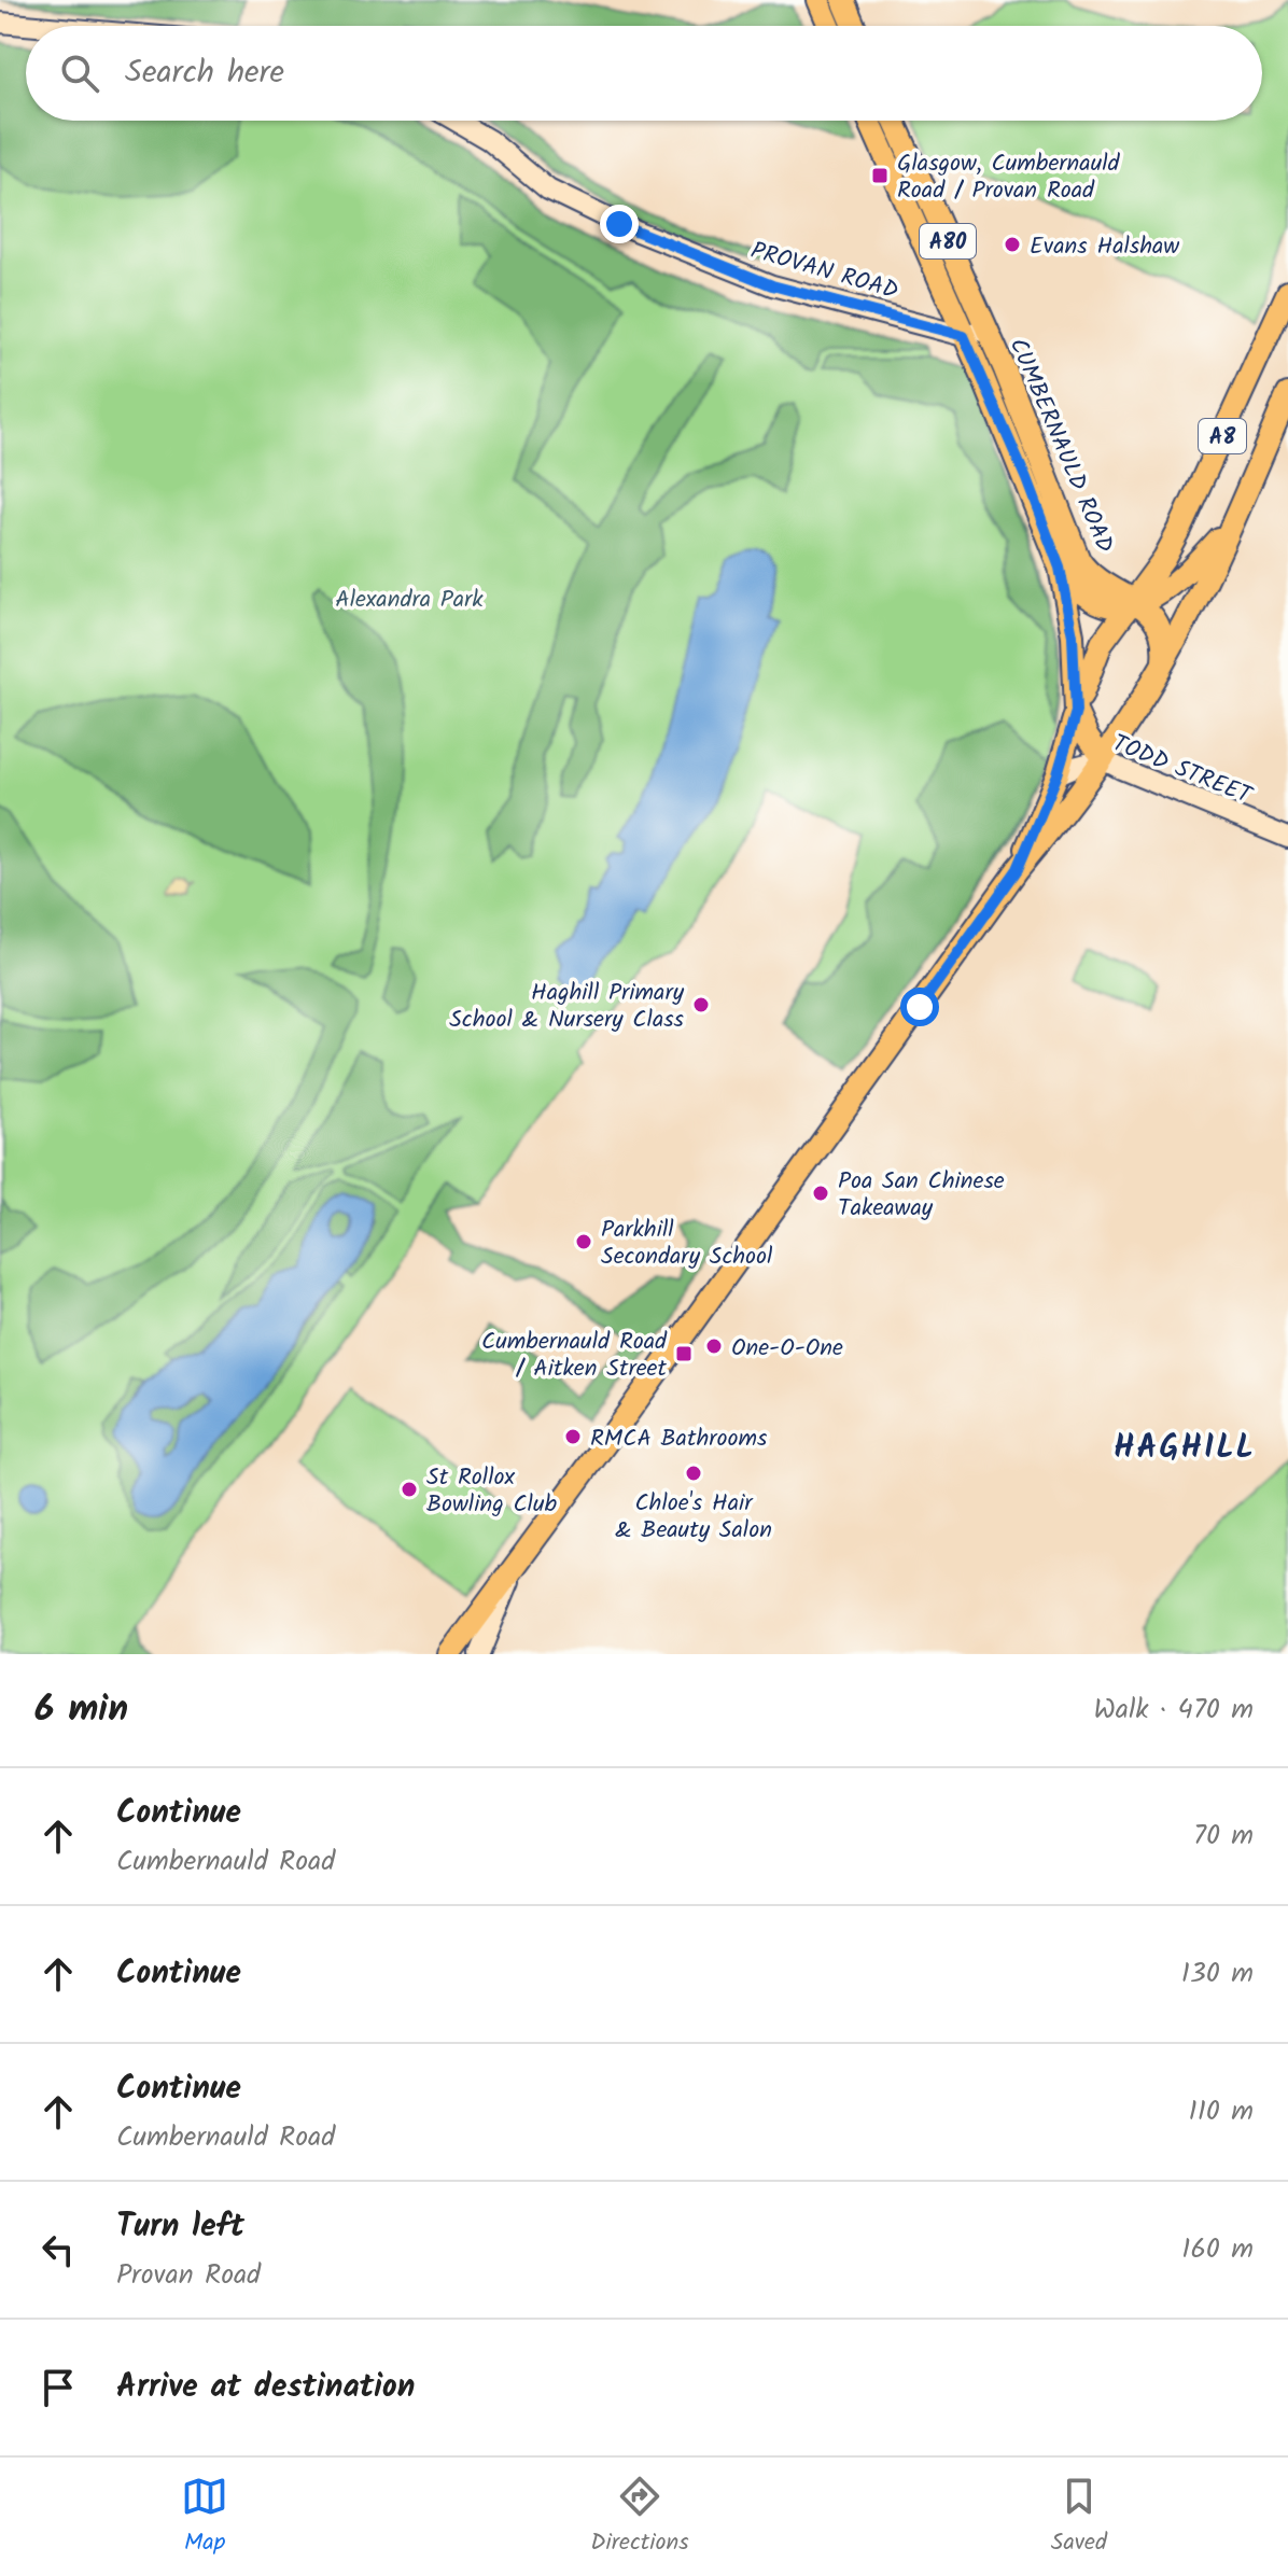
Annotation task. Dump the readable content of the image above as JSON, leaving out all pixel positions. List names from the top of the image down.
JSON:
{
  "streets": {
    "main road": ["A80", "A8", "CUMBERNAULD ROAD"],
    "street": ["PROVAN ROAD", "TODD STREET"]
  },
  "crossings": [
    ["A80", "A8"],
    ["A80", "CUMBERNAULD ROAD"],
    ["PROVAN ROAD", "CUMBERNAULD ROAD"],
    ["A8", "CUMBERNAULD ROAD"],
    ["A8", "TODD STREET"]
  ],
  "districts": ["HAGHILL"],
  "parks": ["Alexandra Park"],
  "places": {
    "transit": ["Glasgow, Cumbernauld Road / Provan Road", "Cumbernauld Road / Aitken Street"],
    "other": [
      "Evans Halshaw",
      "Haghill Primary School & Nursery Class",
      "Poa San Chinese Takeaway",
      "Parkhill Secondary School",
      "One-O-One",
      "RMCA Bathrooms",
      "Chloe's Hair & Beauty Salon",
      "St Rollox Bowling Club"
    ]
  },
  "page": {
    "search": "Search here",
    "heading": ["6 min", "Walk · 470 m"],
    "list": [
      ["Continue", "Cumbernauld Road", "70 m"],
      ["Continue", "130 m"],
      ["Continue", "Cumbernauld Road", "110 m"],
      ["Turn left", "Provan Road", "160 m"],
      "Arrive at destination"
    ],
    "nav": ["Map", "Directions", "Saved"]
  }
}
